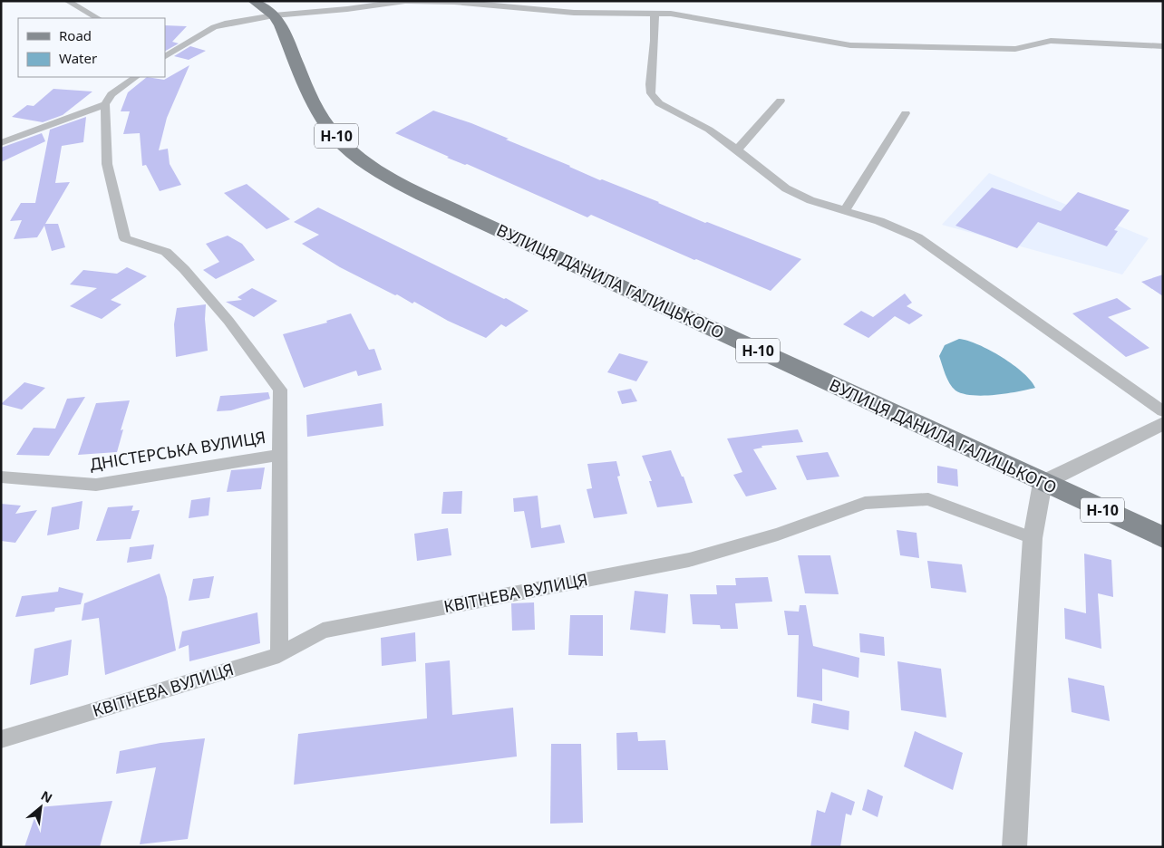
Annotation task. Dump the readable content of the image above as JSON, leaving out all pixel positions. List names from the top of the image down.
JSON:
{
  "streets": {
    "main road": ["Н-10", "ВУЛИЦЯ ДАНИЛА ГАЛИЦЬКОГО"],
    "street": ["ДНІСТЕРСЬКА ВУЛИЦЯ", "КВІТНЕВА ВУЛИЦЯ"]
  },
  "legend": ["Road", "Water"],
  "north": "top right"
}
